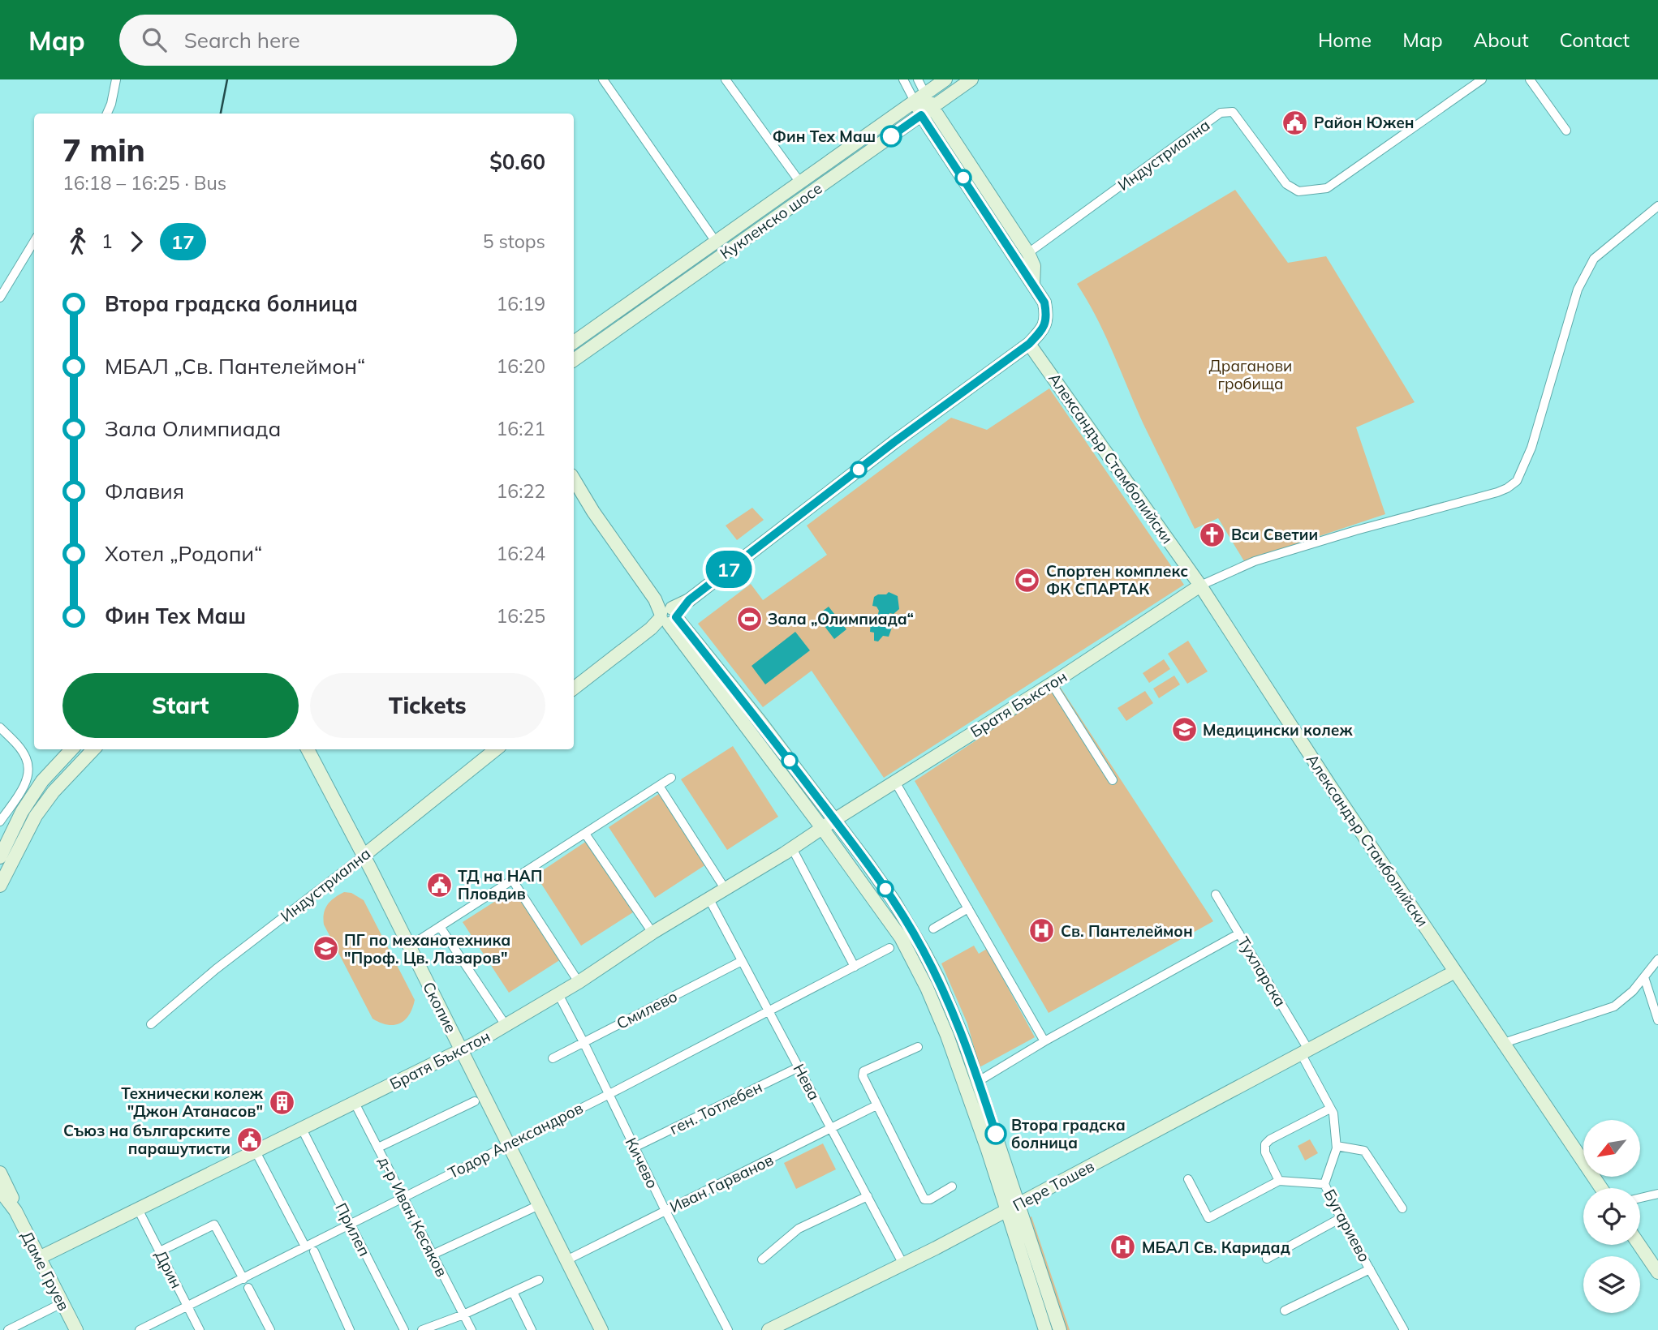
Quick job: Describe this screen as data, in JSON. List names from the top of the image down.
{
  "streets": {
    "street": [
      "Индустриална",
      "Кукленско шосе",
      "Александър Стамболийски",
      "Братя Бъкстон",
      "Тухларска",
      "Скопие",
      "Смилево",
      "Нева",
      "ген. Тотлебен",
      "Тодор Александров",
      "Кичево",
      "Иван Гарванов",
      "Пере Тошев",
      "д-р Иван Кесяков",
      "Бугариево",
      "Прилеп",
      "Дрин",
      "Даме Груев"
    ]
  },
  "crossings": [
    ["Индустриална", "Скопие"],
    ["Александър Стамболийски", "Братя Бъкстон"],
    ["Александър Стамболийски", "Пере Тошев"],
    ["Братя Бъкстон", "Скопие"],
    ["Братя Бъкстон", "Нева"],
    ["Братя Бъкстон", "Кичево"],
    ["Братя Бъкстон", "д-р Иван Кесяков"],
    ["Братя Бъкстон", "Прилеп"],
    ["Братя Бъкстон", "Дрин"],
    ["Братя Бъкстон", "Даме Груев"],
    ["Тухларска", "Пере Тошев"],
    ["Тухларска", "Бугариево"],
    ["Скопие", "Тодор Александров"],
    ["Скопие", "Иван Гарванов"],
    ["Смилево", "Нева"],
    ["Смилево", "Кичево"],
    ["Нева", "ген. Тотлебен"],
    ["Нева", "Тодор Александров"],
    ["Нева", "Иван Гарванов"],
    ["Нева", "Пере Тошев"],
    ["ген. Тотлебен", "Кичево"],
    ["Тодор Александров", "Кичево"],
    ["Тодор Александров", "д-р Иван Кесяков"],
    ["Тодор Александров", "Прилеп"],
    ["Тодор Александров", "Дрин"],
    ["Кичево", "Иван Гарванов"],
    ["Пере Тошев", "Бугариево"]
  ],
  "parks": ["Драганови гробища"],
  "places": {
    "public building": ["Район Южен", "ТД на НАП Пловдив", "Съюз на българските парашутисти"],
    "other": ["Фин Тех Маш", "Втора градска болница"],
    "church": ["Вси Светии"],
    "sports": ["Спортен комплекс ФК СПАРТАК", "Зала „Олимпиада“"],
    "school or university": ["Медицински колеж", "ПГ по механотехника \"Проф. Цв. Лазаров\""],
    "hospital": ["Св. Пантелеймон", "МБАЛ Св. Каридад"],
    "building": ["Технически колеж \"Джон Атанасов\""]
  },
  "lines": ["bus line 17"],
  "north": "bottom left",
  "page": {
    "header": "Map",
    "search": "Search here",
    "nav": [
      "Home",
      "Map",
      "About",
      "Contact"
    ],
    "on_map": "17",
    "heading": ["7 min", "16:18 – 16:25 · Bus", "$0.60"],
    "legs": ["1", "17", "5 stops"],
    "list": [
      {
        "name": "Втора градска болница",
        "value": "16:19"
      },
      {
        "name": "МБАЛ „Св. Пантелеймон“",
        "value": "16:20"
      },
      {
        "name": "Зала Олимпиада",
        "value": "16:21"
      },
      {
        "name": "Флавия",
        "value": "16:22"
      },
      {
        "name": "Хотел „Родопи“",
        "value": "16:24"
      },
      {
        "name": "Фин Тех Маш",
        "value": "16:25"
      }
    ],
    "buttons": ["Start", "Tickets"]
  }
}
